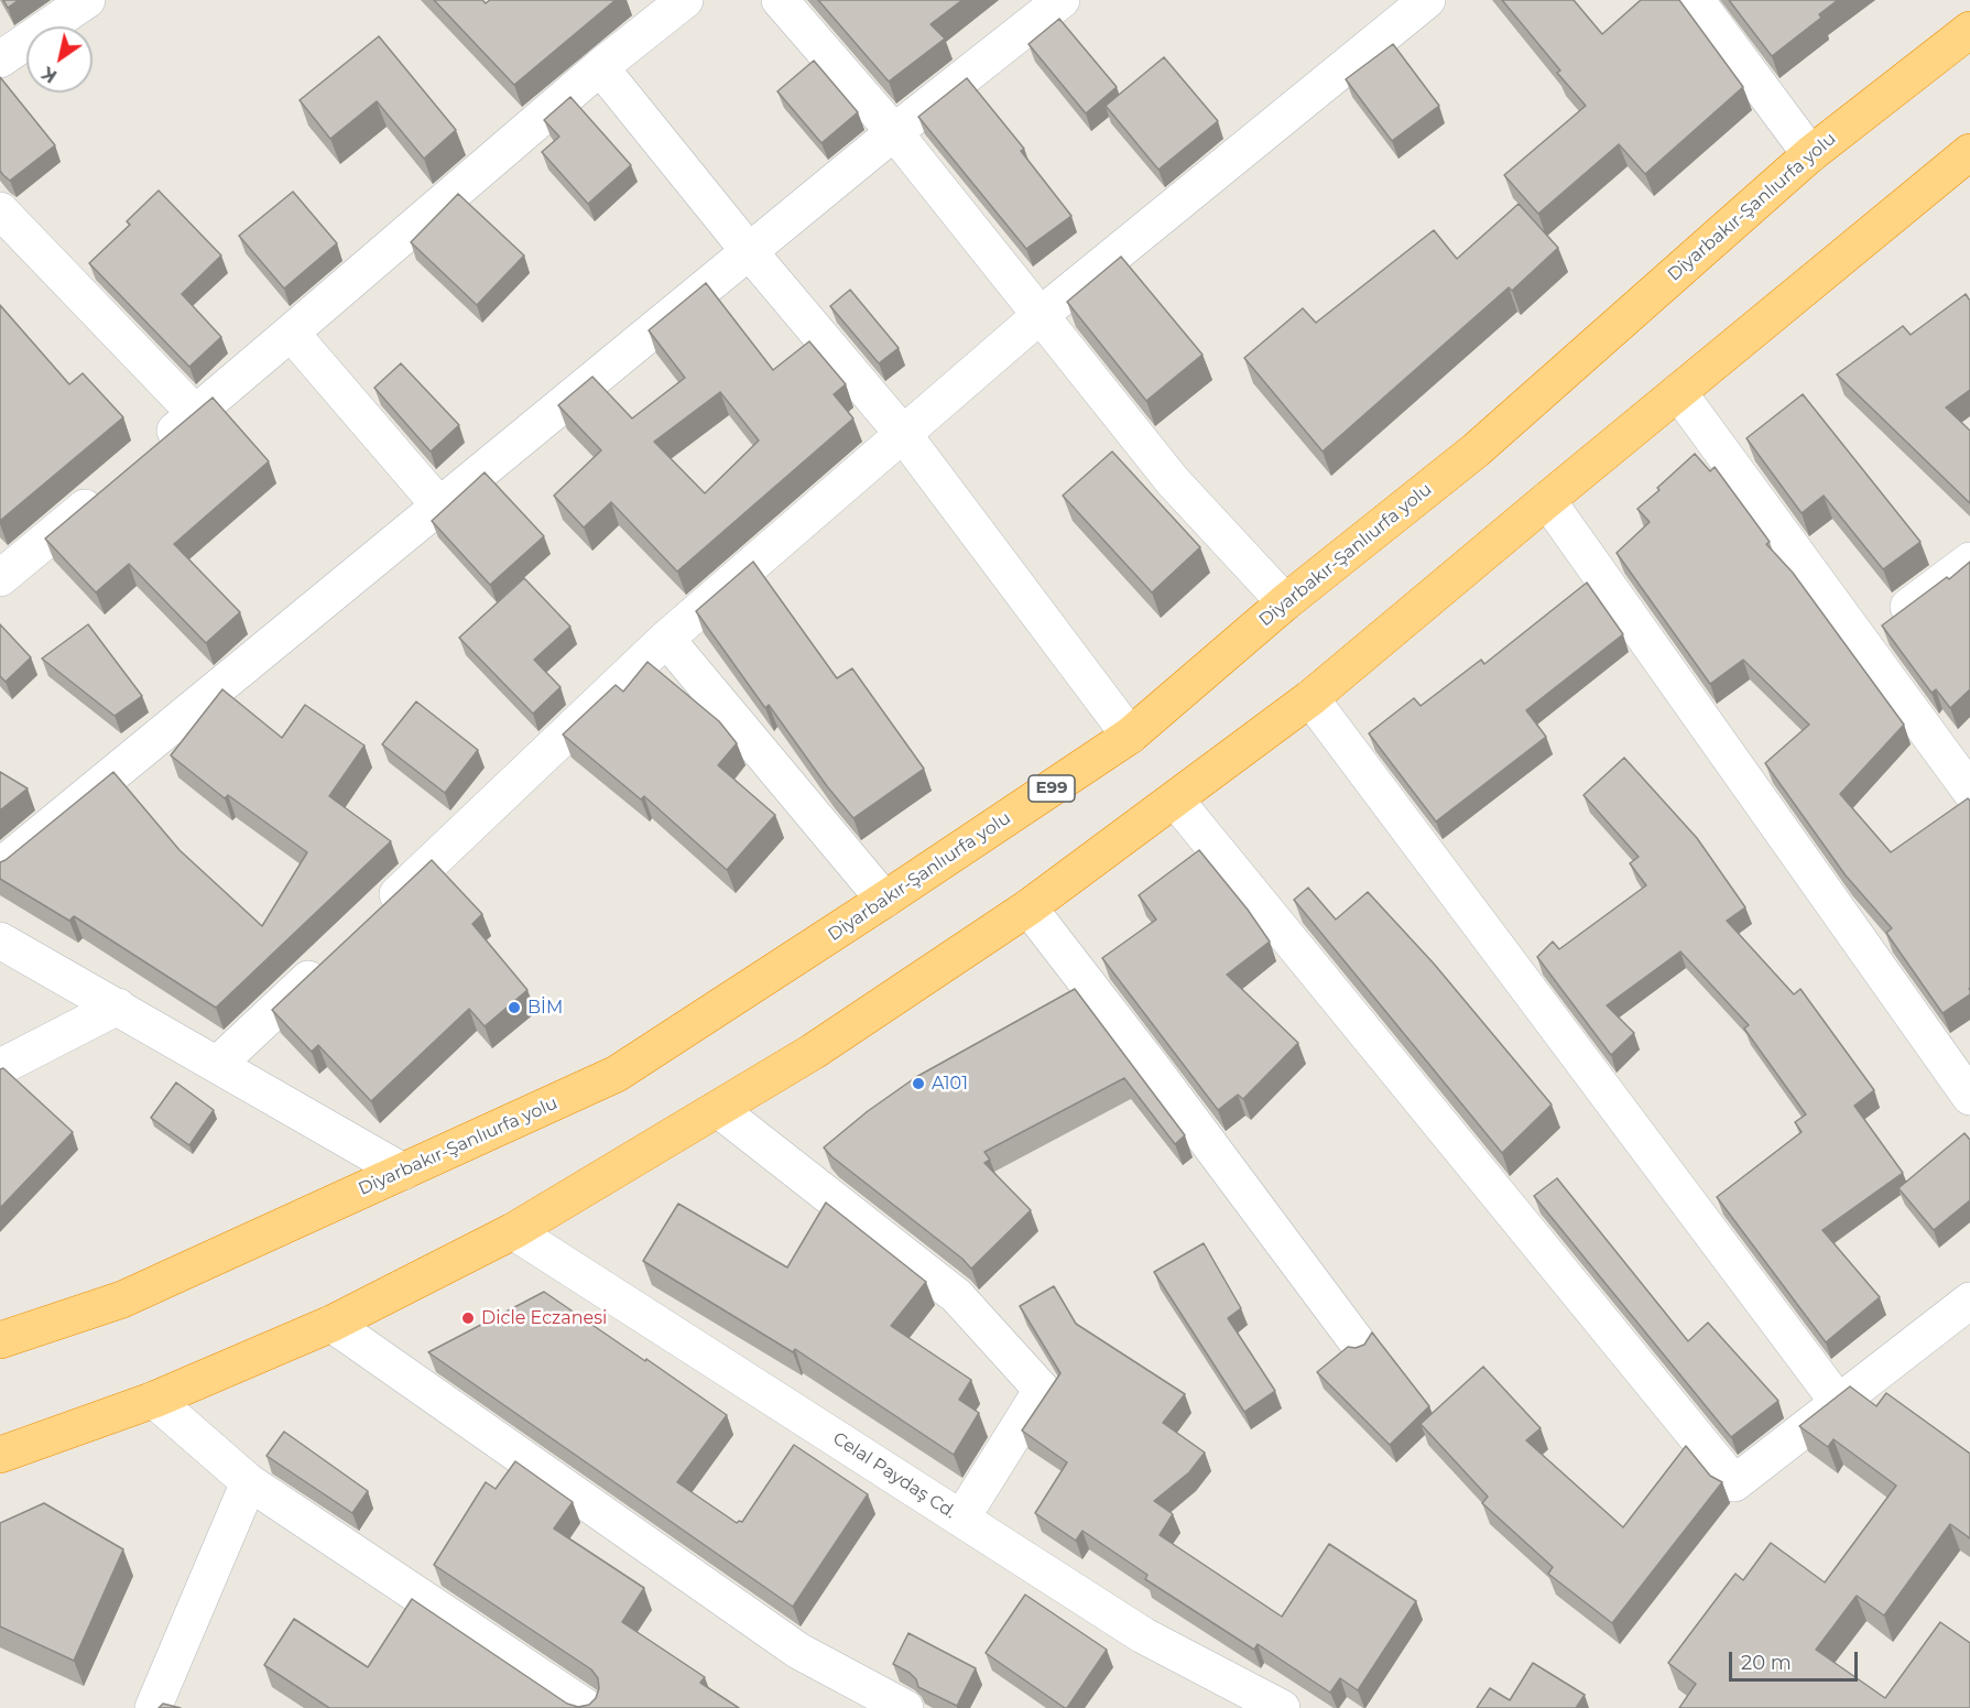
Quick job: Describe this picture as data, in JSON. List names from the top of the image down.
{
  "streets": {
    "highway": ["Diyarbakır-Şanlıurfa yolu", "E99"],
    "street": ["Celal Paydaş Cd."]
  },
  "places": ["BİM", "A101", "Dicle Eczanesi"],
  "scale_bar": "20 m",
  "north": "bottom left"
}
